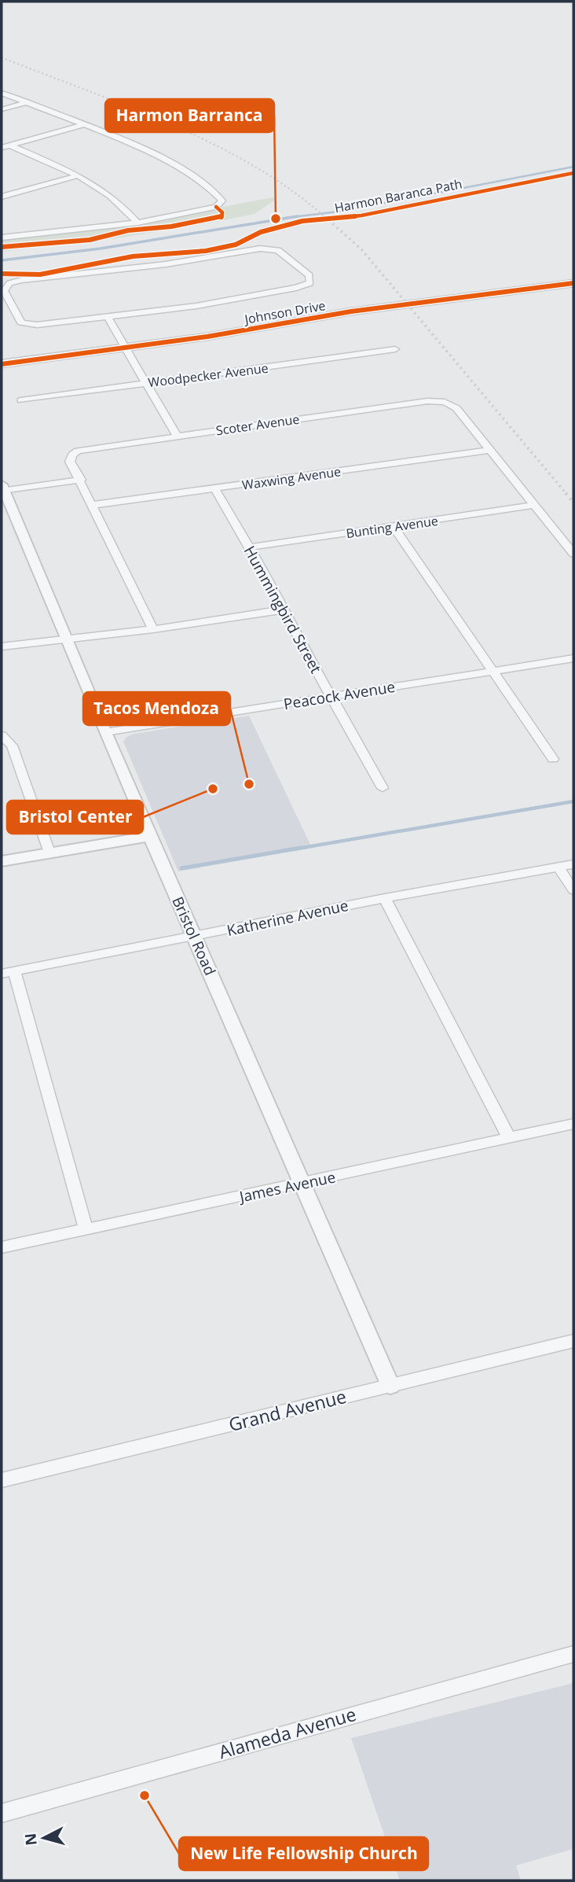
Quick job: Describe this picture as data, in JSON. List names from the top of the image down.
{
  "streets": {
    "main road": ["Johnson Drive"],
    "street": [
      "Woodpecker Avenue",
      "Scoter Avenue",
      "Waxwing Avenue",
      "Bunting Avenue",
      "Hummingbird Street",
      "Peacock Avenue",
      "Katherine Avenue",
      "Bristol Road",
      "James Avenue",
      "Grand Avenue",
      "Alameda Avenue"
    ],
    "cycle path": ["Harmon Baranca Path"]
  },
  "crossings": [
    ["Scoter Avenue", "Waxwing Avenue"],
    ["Waxwing Avenue", "Hummingbird Street"],
    ["Bunting Avenue", "Hummingbird Street"],
    ["Hummingbird Street", "Peacock Avenue"],
    ["Peacock Avenue", "Bristol Road"],
    ["Katherine Avenue", "Bristol Road"],
    ["Bristol Road", "James Avenue"],
    ["Bristol Road", "Grand Avenue"]
  ],
  "places": [
    "Harmon Barranca",
    "Tacos Mendoza",
    "Bristol Center",
    "New Life Fellowship Church"
  ],
  "north": "left"
}
